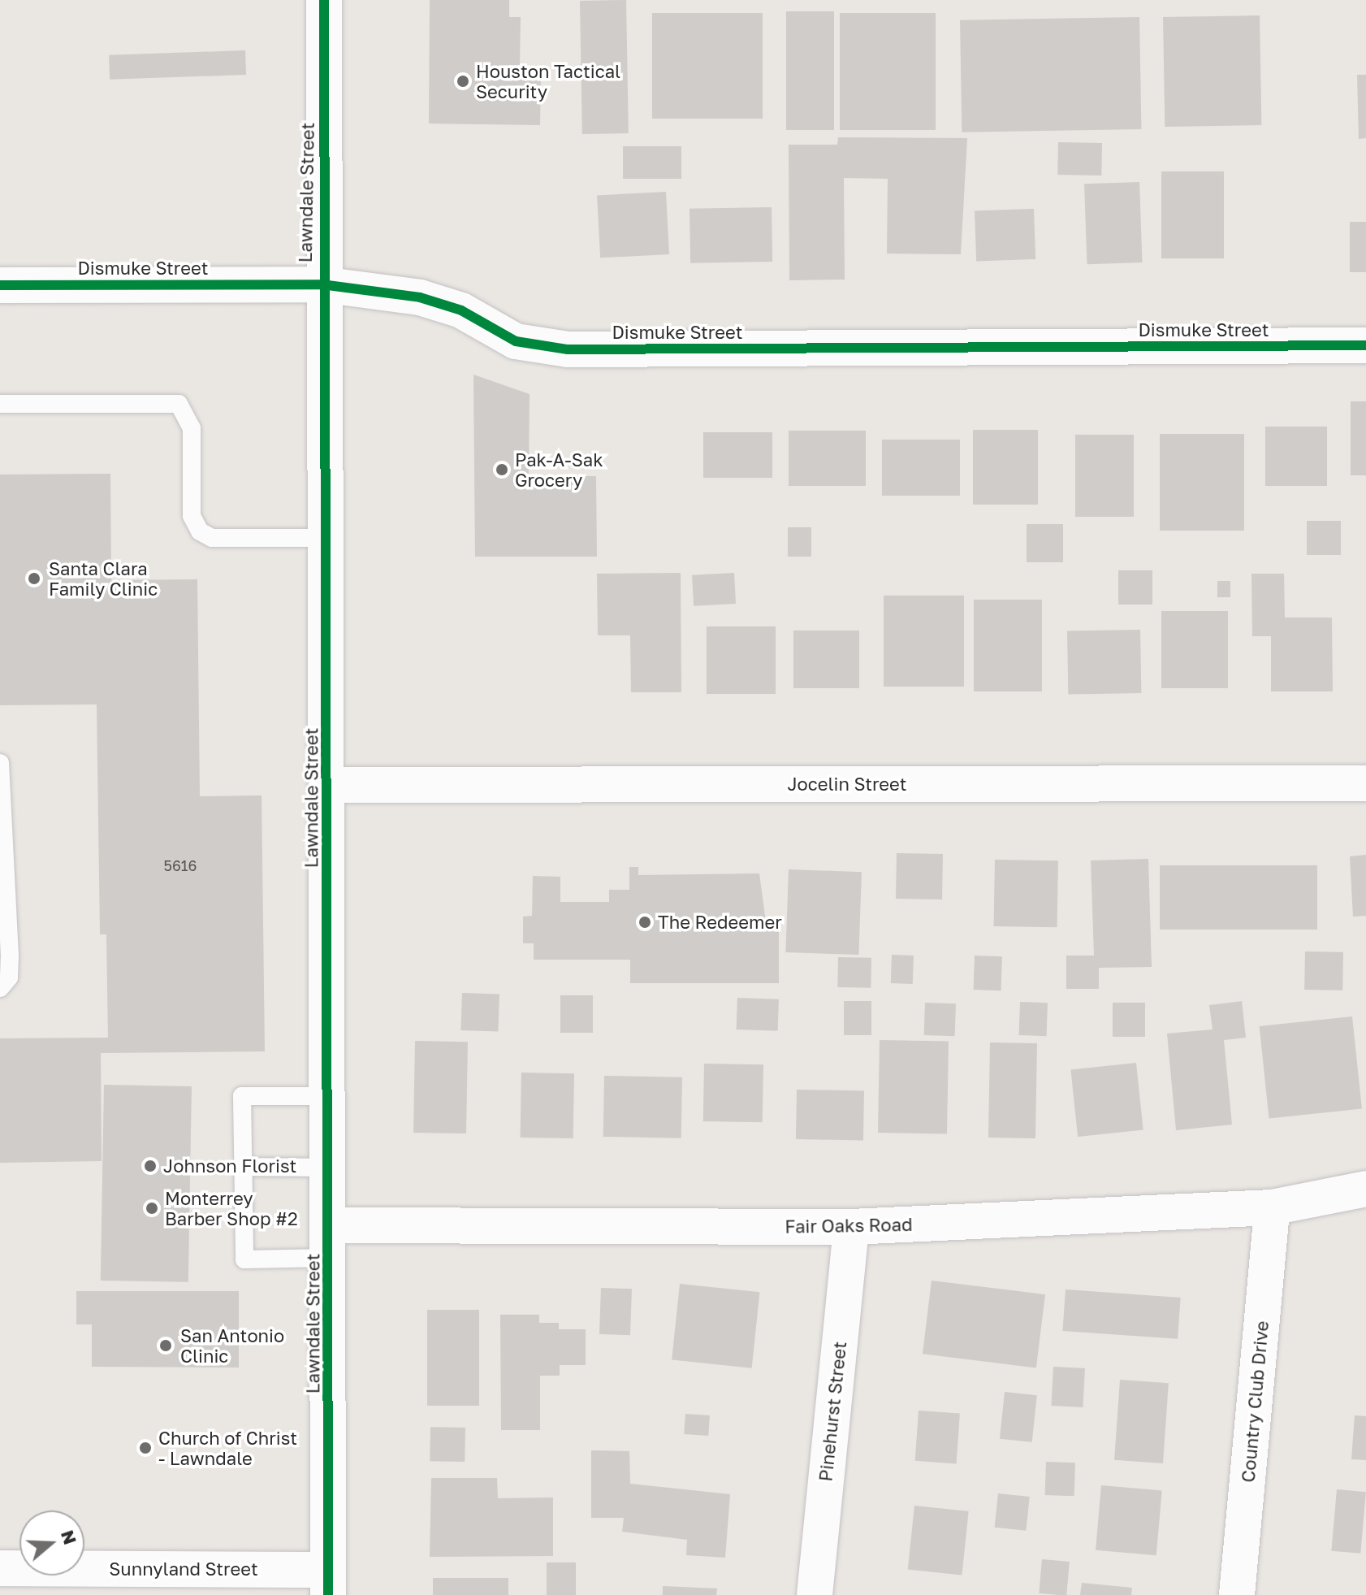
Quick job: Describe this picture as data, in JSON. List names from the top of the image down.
{
  "streets": {
    "street": [
      "Lawndale Street",
      "Dismuke Street",
      "Jocelin Street",
      "Fair Oaks Road",
      "Country Club Drive",
      "Pinehurst Street",
      "Sunnyland Street"
    ]
  },
  "crossings": [
    ["Lawndale Street", "Dismuke Street"],
    ["Lawndale Street", "Jocelin Street"],
    ["Lawndale Street", "Fair Oaks Road"],
    ["Lawndale Street", "Sunnyland Street"],
    ["Fair Oaks Road", "Country Club Drive"],
    ["Fair Oaks Road", "Pinehurst Street"]
  ],
  "places": [
    "Houston Tactical Security",
    "Pak-A-Sak Grocery",
    "Santa Clara Family Clinic",
    "The Redeemer",
    "Johnson Florist",
    "Monterrey Barber Shop #2",
    "San Antonio Clinic",
    "Church of Christ - Lawndale"
  ],
  "house_numbers": ["5616"],
  "north": "right"
}
